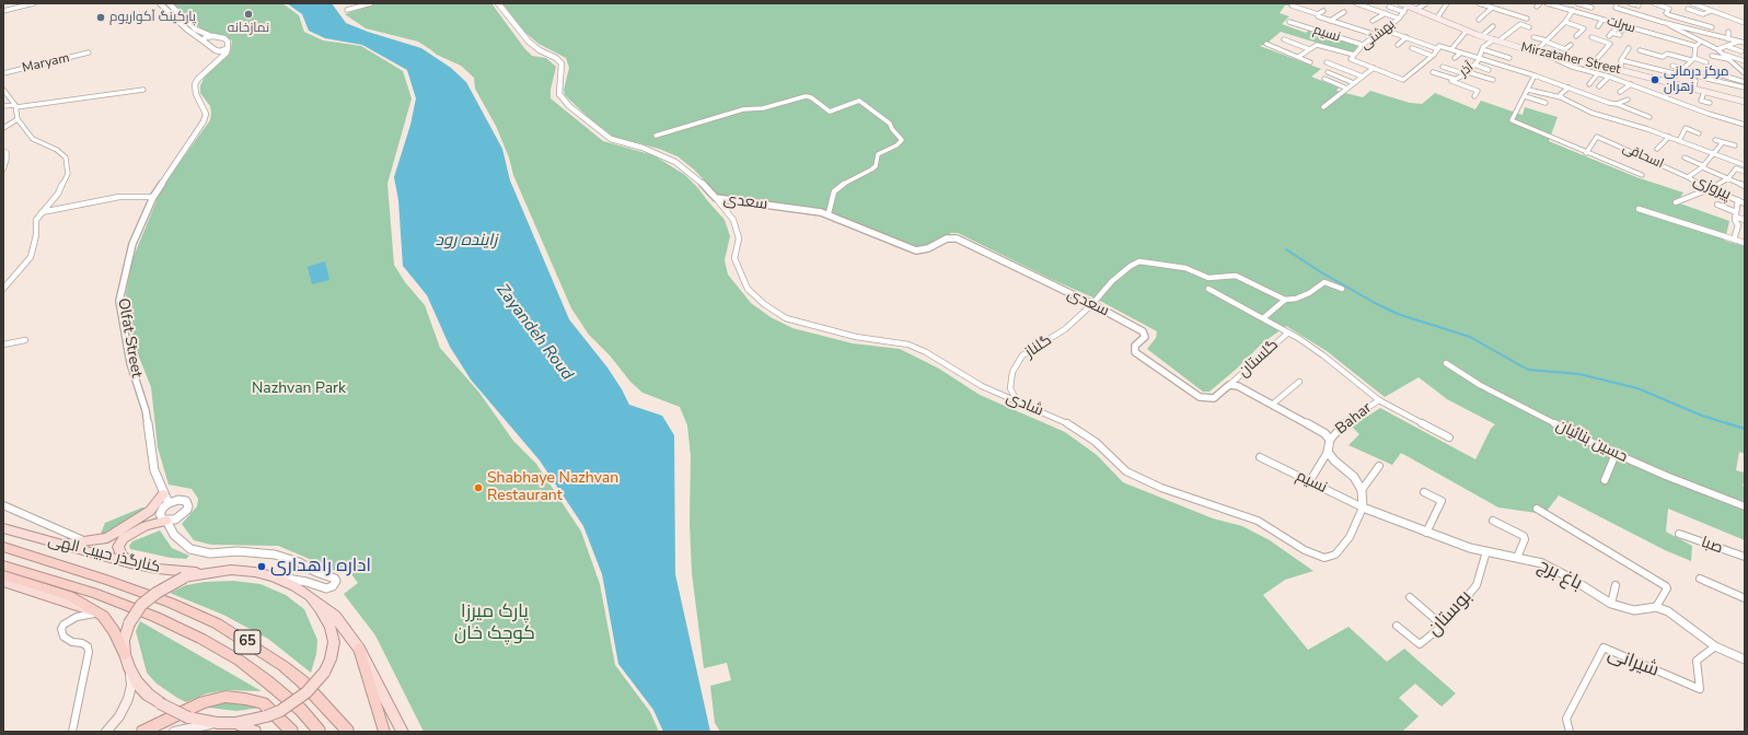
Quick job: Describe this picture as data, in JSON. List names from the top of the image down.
{
  "streets": {
    "highway": ["65"],
    "main road": ["Mirzataher Street", "کنارگذر حبیب الهی"],
    "street": [
      "سرلت",
      "نسیم",
      "بهشتی",
      "Maryam",
      "آذر",
      "اسحاقی",
      "پیروزی",
      "سعدی",
      "Olfat Street",
      "گلناز",
      "گلستان",
      "شادی",
      "Bahar",
      "حسین بنائیان",
      "صبا",
      "باغ برج",
      "بوستان",
      "شیرانی"
    ]
  },
  "crossings": [
    ["نسیم", "بهشتی"],
    ["نسیم", "شادی"],
    ["نسیم", "باغ برج"],
    ["بهشتی", "Mirzataher Street"],
    ["اسحاقی", "پیروزی"],
    ["سعدی", "گلناز"],
    ["سعدی", "گلستان"],
    ["سعدی", "شادی"],
    ["گلناز", "شادی"],
    ["شادی", "باغ برج"],
    ["باغ برج", "بوستان"]
  ],
  "water": ["زاینده رود", "Zayandeh Roud"],
  "parks": ["Nazhvan Park", "پارک میرزا کوچک خان"],
  "places": [
    "نمازخانه",
    "پارکینگ آکواریوم",
    "مرکز درمانی زهران",
    "Shabhaye Nazhvan Restaurant",
    "اداره راهداری"
  ]
}
